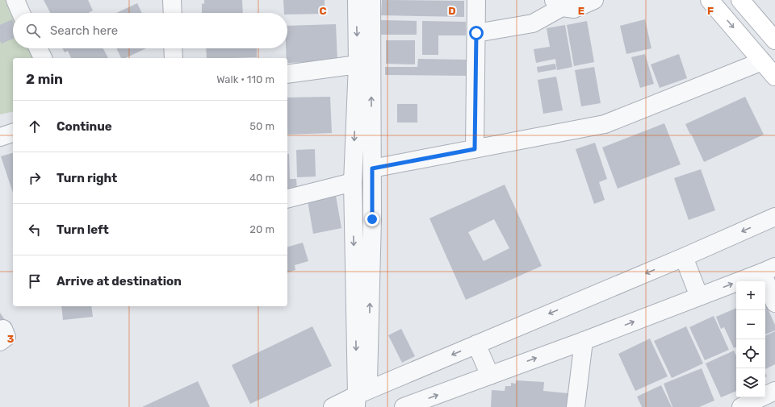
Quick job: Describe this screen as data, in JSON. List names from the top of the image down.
{
  "page": {
    "search": "Search here",
    "heading": ["2 min", "Walk · 110 m"],
    "list": [
      ["Continue", "50 m"],
      ["Turn right", "40 m"],
      ["Turn left", "20 m"],
      "Arrive at destination"
    ],
    "map_buttons": ["+", "−"]
  },
  "grid": {
    "columns": [
      "C",
      "D",
      "E",
      "F"
    ],
    "rows": ["3"]
  }
}
